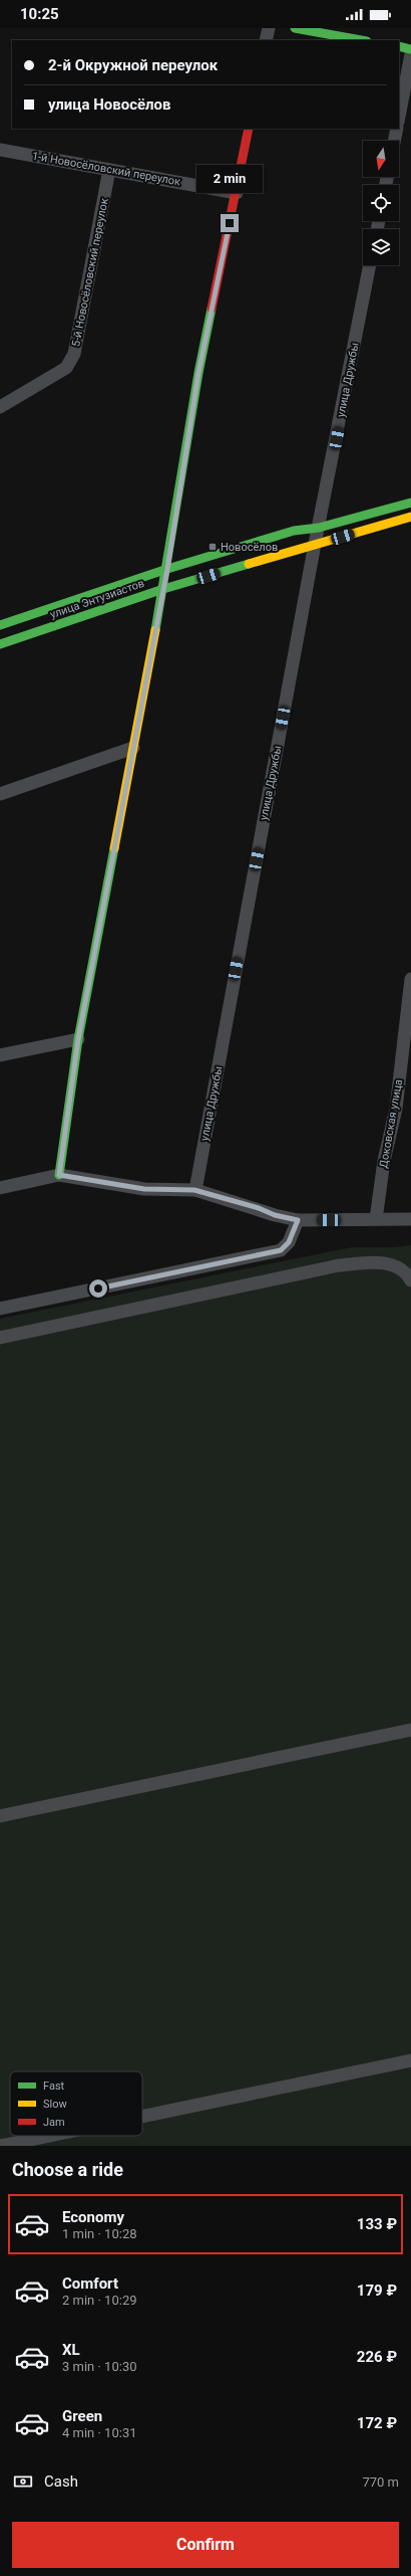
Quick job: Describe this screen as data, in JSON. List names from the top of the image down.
{
  "streets": {
    "street": [
      "1-й Новосёловский переулок",
      "5-й Новосёловский переулок",
      "улица Дружбы",
      "улица Энтузиастов",
      "Доковская улица"
    ]
  },
  "crossings": [
    ["1-й Новосёловский переулок", "5-й Новосёловский переулок"],
    ["улица Дружбы", "улица Энтузиастов"]
  ],
  "places": {
    "transit": ["Новосёлов"]
  },
  "legend": ["Fast", "Slow", "Jam"],
  "north": "bottom",
  "page": {
    "status": "10:25",
    "banner": ["2-й Окружной переулок", "улица Новосёлов"],
    "bubble": "2 min",
    "heading": "Choose a ride",
    "list": [
      {
        "name": "Economy",
        "note": "1 min · 10:28",
        "value": "133 ₽"
      },
      {
        "name": "Comfort",
        "note": "2 min · 10:29",
        "value": "179 ₽"
      },
      {
        "name": "XL",
        "note": "3 min · 10:30",
        "value": "226 ₽"
      },
      {
        "name": "Green",
        "note": "4 min · 10:31",
        "value": "172 ₽"
      }
    ],
    "pay": ["Cash", "770 m"],
    "buttons": "Confirm"
  }
}
